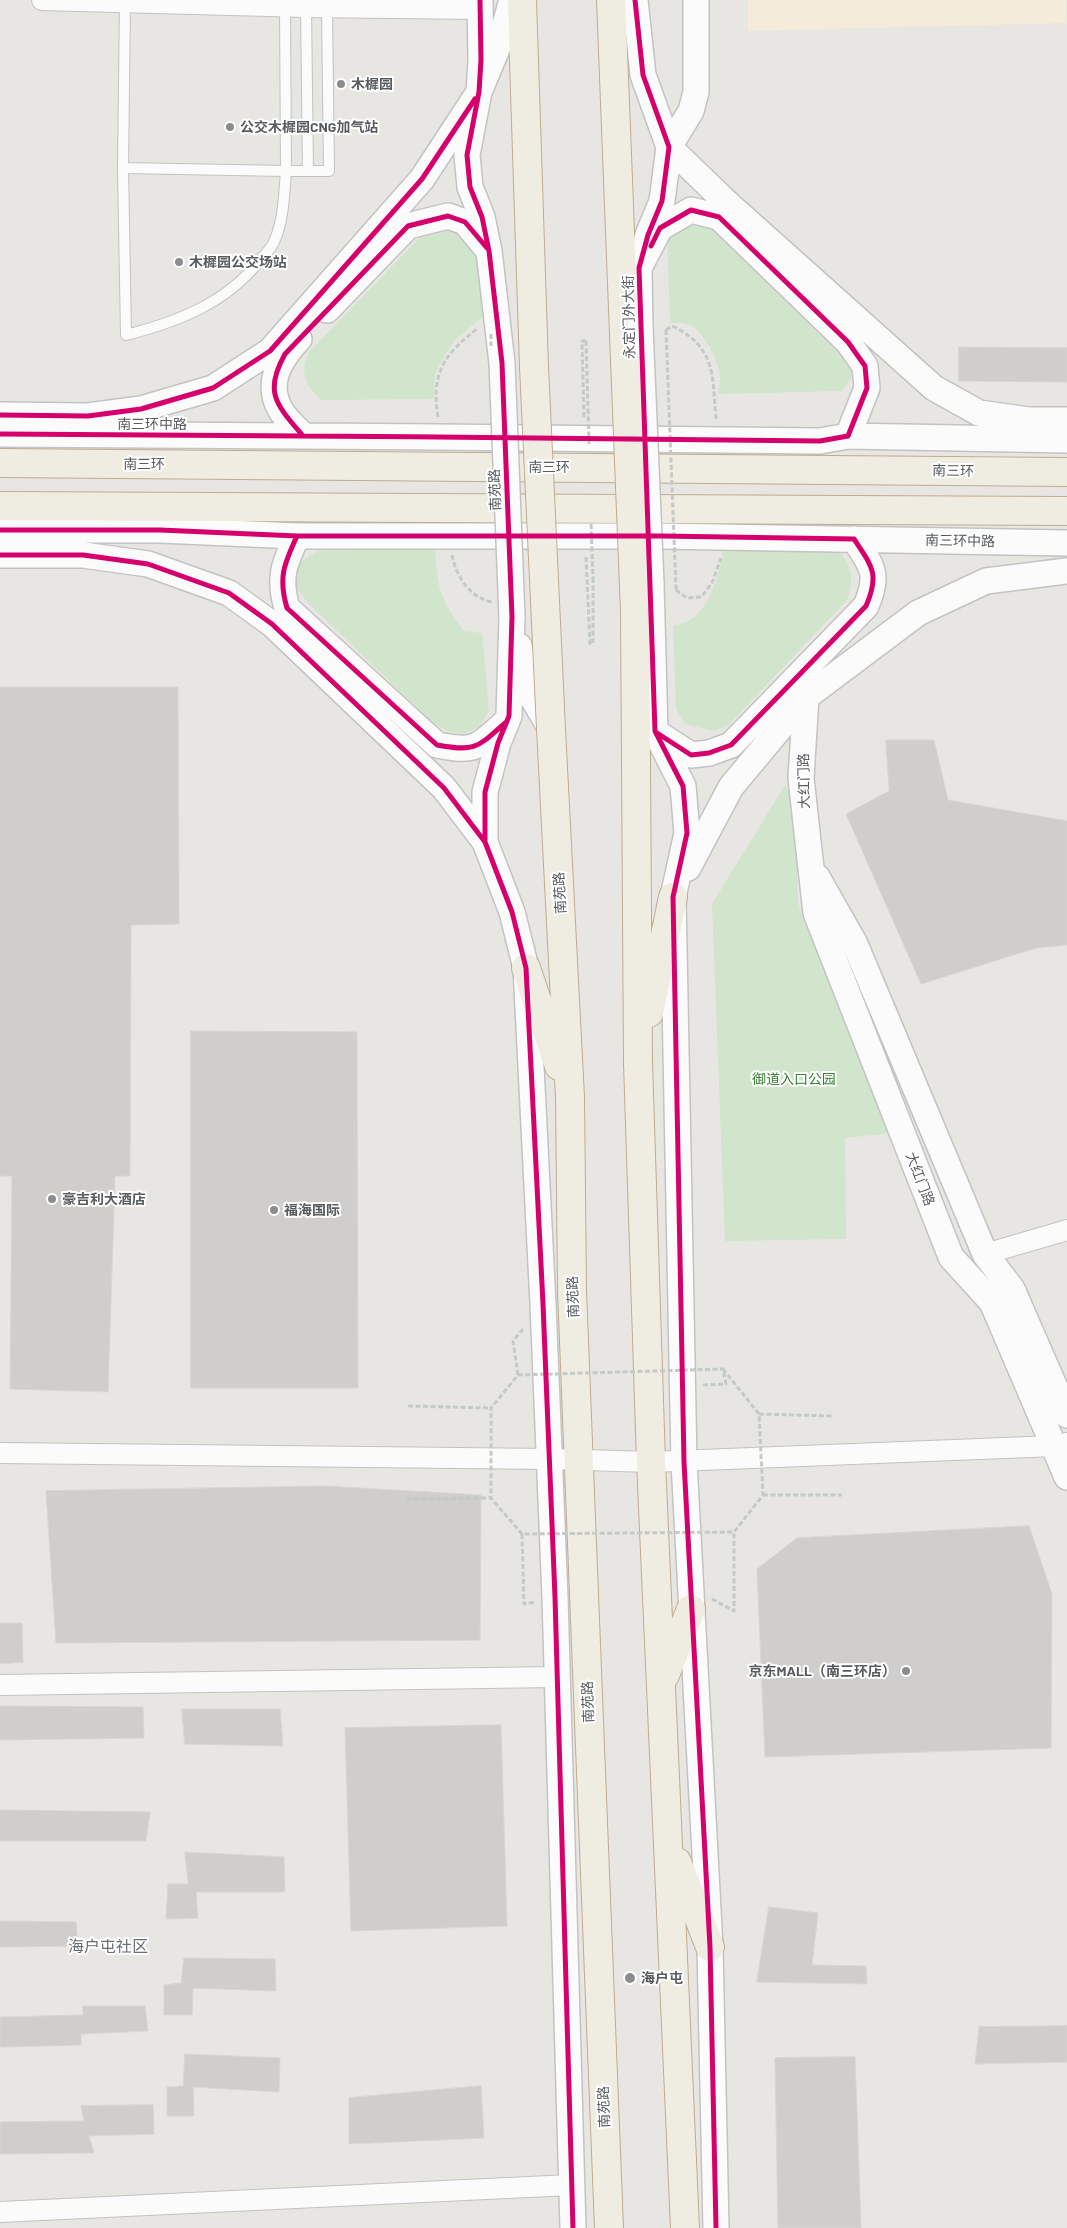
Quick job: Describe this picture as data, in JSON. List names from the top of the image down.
{
  "streets": {
    "highway": ["永定门外大街", "南三环", "南苑路"],
    "street": ["南三环中路", "大红门路"]
  },
  "districts": ["海户屯社区"],
  "parks": ["御道入口公园"],
  "places": [
    "木樨园",
    "公交木樨园CNG加气站",
    "木樨园公交场站",
    "豪吉利大酒店",
    "福海国际",
    "京东MALL（南三环店）",
    "海户屯"
  ]
}
